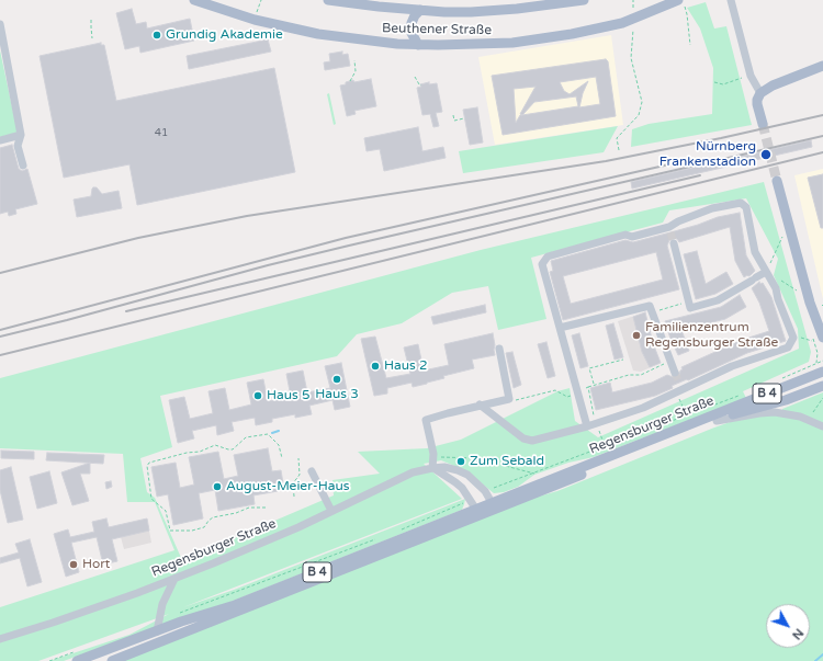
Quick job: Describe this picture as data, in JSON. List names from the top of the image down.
{
  "streets": {
    "main road": ["Beuthener Straße", "B 4", "Regensburger Straße"]
  },
  "crossings": [
    ["B 4", "Regensburger Straße"]
  ],
  "places": [
    "Grundig Akademie",
    "Nürnberg Frankenstadion",
    "Familienzentrum Regensburger Straße",
    "Haus 2",
    "Haus 3",
    "Haus 5",
    "Zum Sebald",
    "August-Meier-Haus",
    "Hort"
  ],
  "house_numbers": ["41"],
  "north": "bottom right"
}
